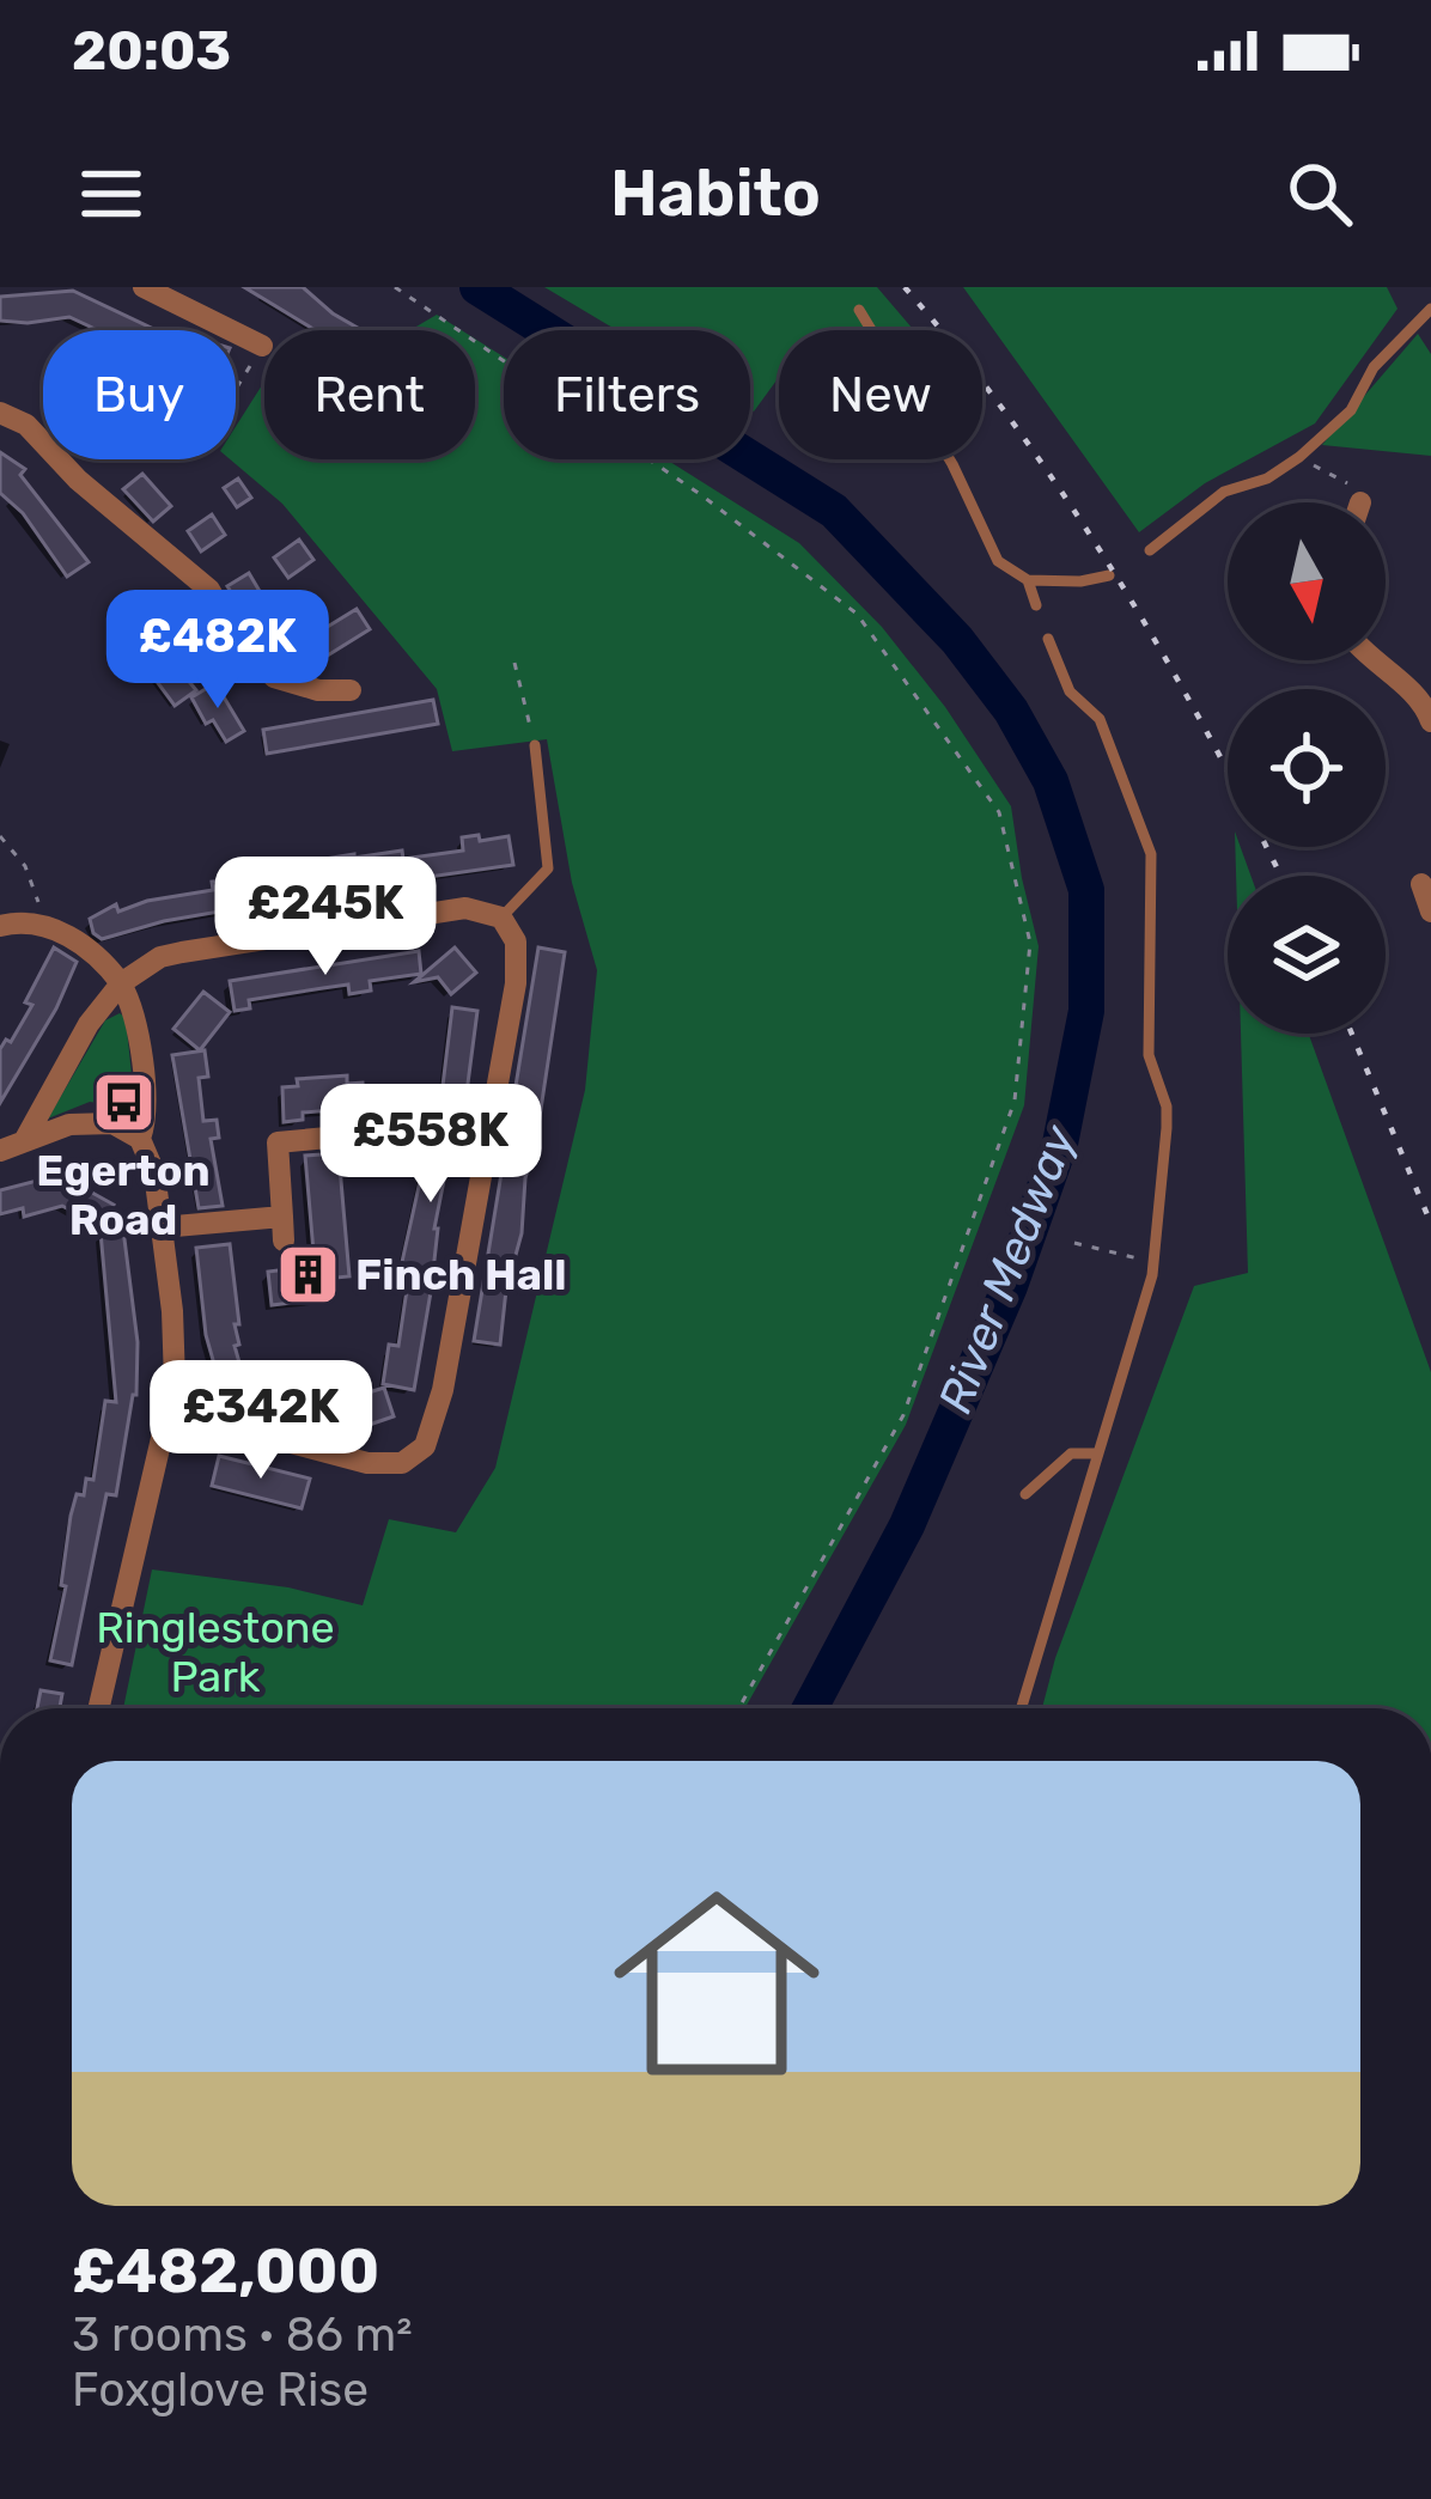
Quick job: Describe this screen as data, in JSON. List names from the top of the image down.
{
  "water": ["River Medway"],
  "parks": ["Ringlestone Park"],
  "places": {
    "bus stop": ["Egerton Road"],
    "building": ["Finch Hall"]
  },
  "north": "bottom",
  "page": {
    "status": "20:03",
    "header": "Habito",
    "chip": [
      "Buy",
      "Rent",
      "Filters",
      "New"
    ],
    "price": [
      "£482K",
      "£245K",
      "£558K",
      "£342K"
    ],
    "list": [
      {
        "name": "£482,000",
        "note": "3 rooms · 86 m² · Foxglove Rise"
      }
    ]
  }
}
